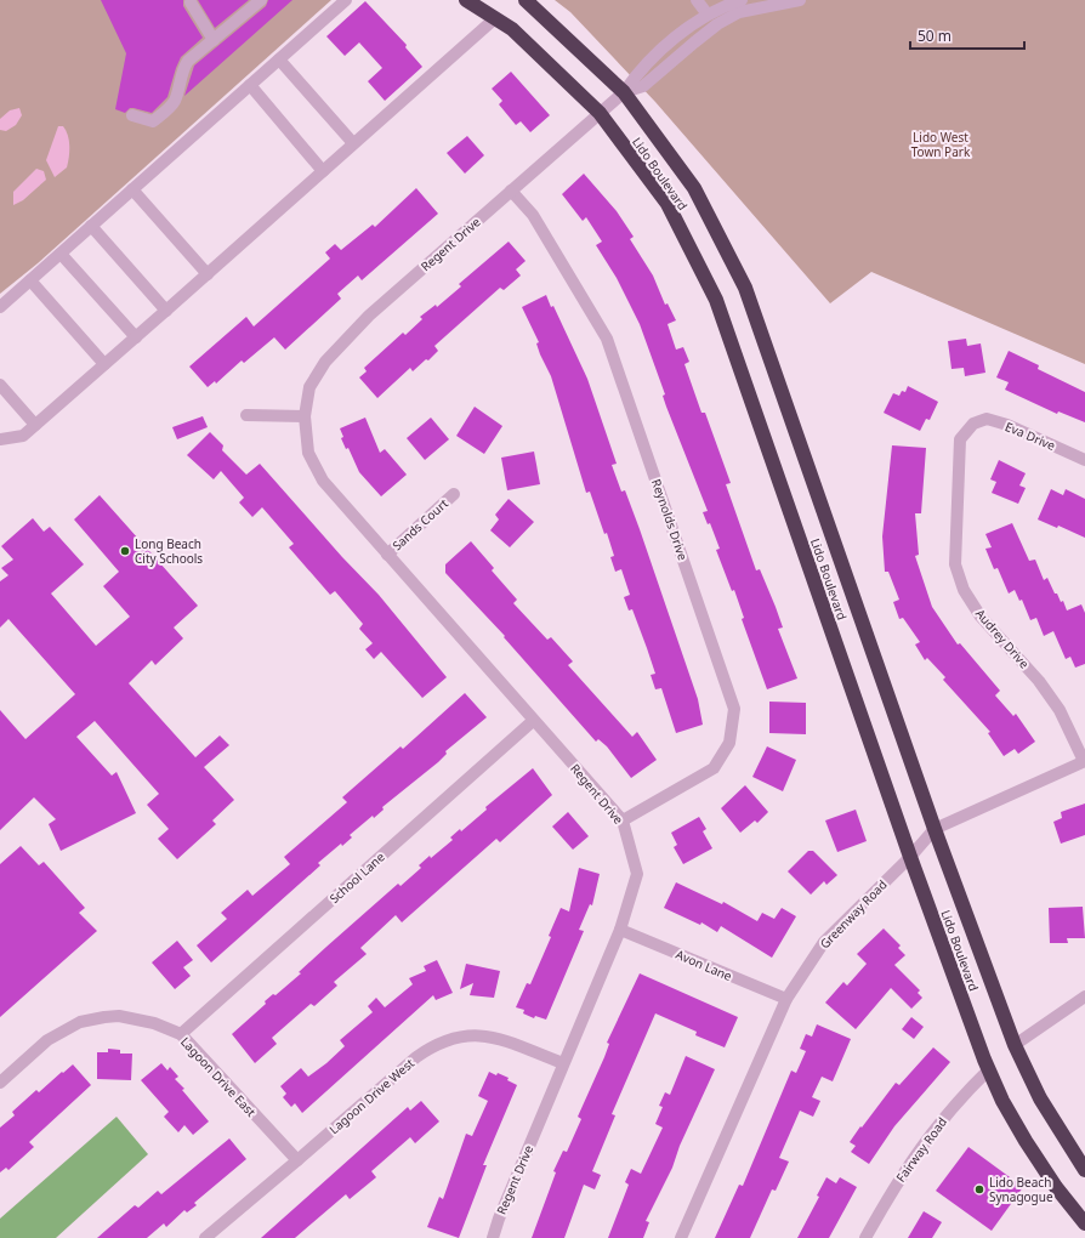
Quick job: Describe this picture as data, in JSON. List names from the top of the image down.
{
  "streets": {
    "highway": ["Lido Boulevard"],
    "street": [
      "Regent Drive",
      "Eva Drive",
      "Reynolds Drive",
      "Sands Court",
      "Audrey Drive",
      "School Lane",
      "Greenway Road",
      "Avon Lane",
      "Lagoon Drive East",
      "Lagoon Drive West",
      "Fairway Road"
    ]
  },
  "crossings": [
    ["Lido Boulevard", "Regent Drive"],
    ["Lido Boulevard", "Greenway Road"],
    ["Lido Boulevard", "Fairway Road"],
    ["Regent Drive", "Reynolds Drive"],
    ["Regent Drive", "Sands Court"],
    ["Regent Drive", "School Lane"],
    ["Regent Drive", "Avon Lane"],
    ["Regent Drive", "Lagoon Drive West"],
    ["Eva Drive", "Audrey Drive"],
    ["Audrey Drive", "Greenway Road"],
    ["School Lane", "Lagoon Drive East"],
    ["Greenway Road", "Avon Lane"],
    ["Lagoon Drive East", "Lagoon Drive West"]
  ],
  "parks": ["Lido West Town Park"],
  "places": ["Long Beach City Schools", "Lido Beach Synagogue"],
  "scale_bar": "50 m"
}
